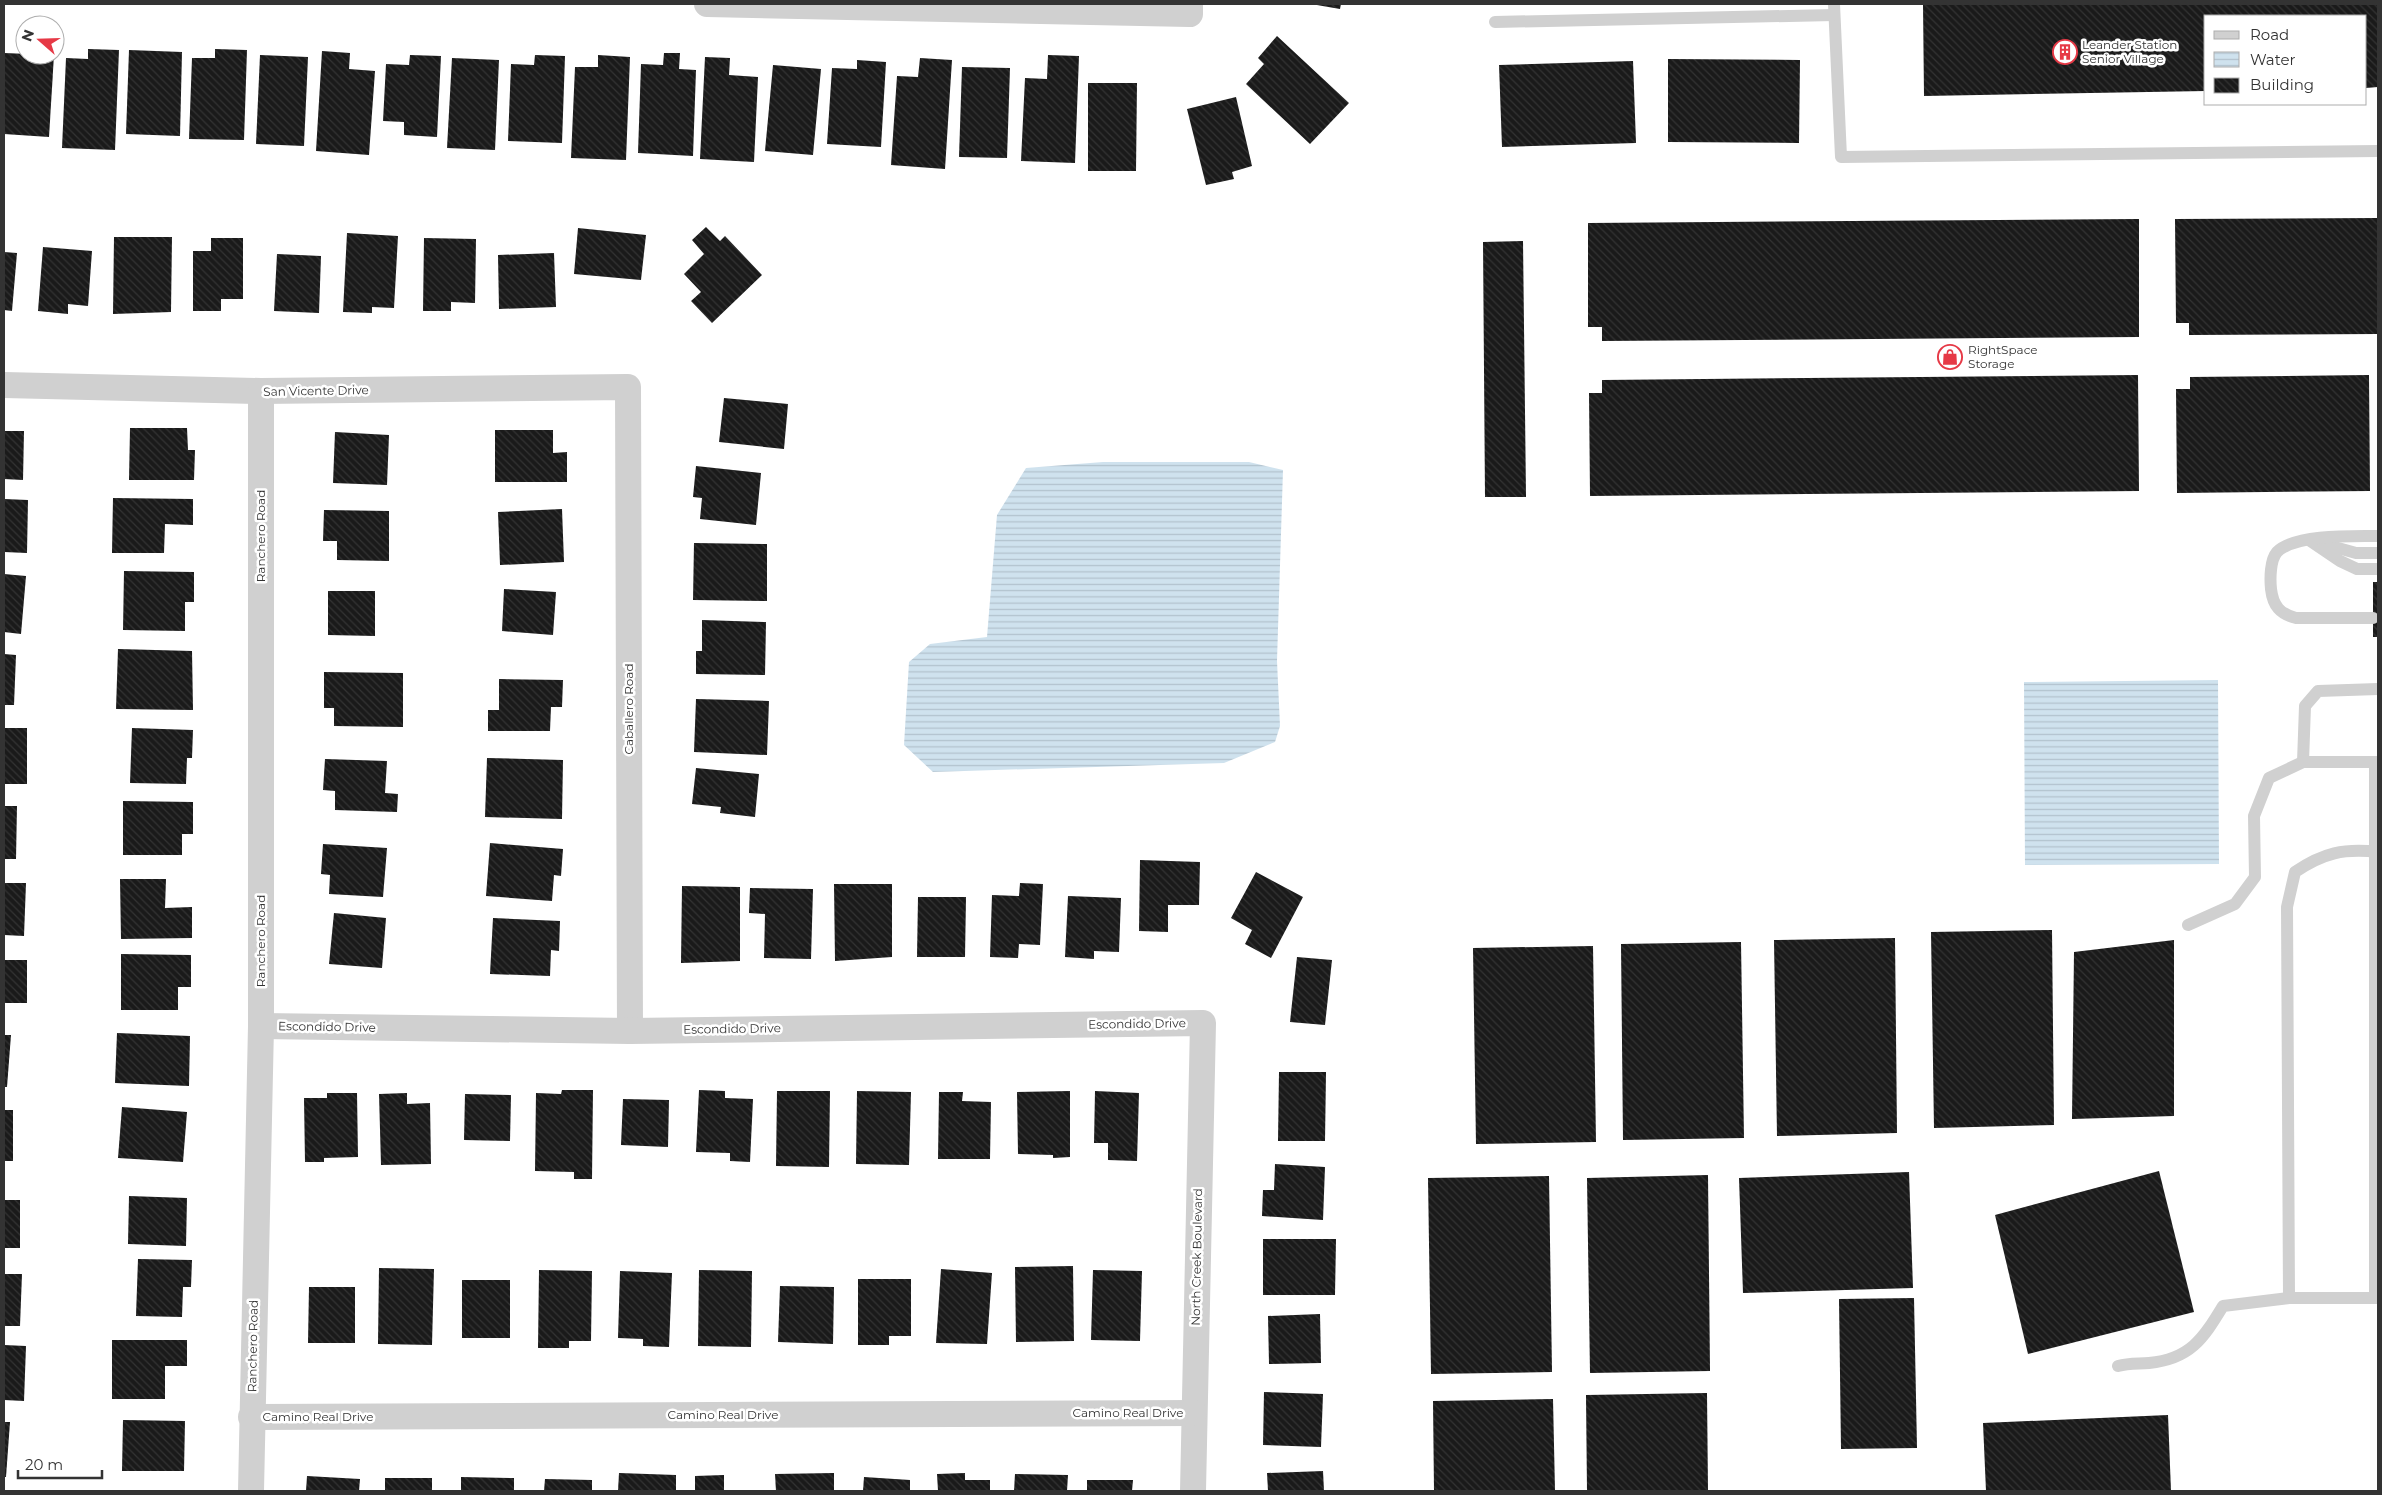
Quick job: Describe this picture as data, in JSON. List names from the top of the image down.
{
  "streets": {
    "street": [
      "San Vicente Drive",
      "Ranchero Road",
      "Caballero Road",
      "Escondido Drive",
      "North Creek Boulevard",
      "Camino Real Drive"
    ]
  },
  "crossings": [
    ["San Vicente Drive", "Ranchero Road"],
    ["San Vicente Drive", "Caballero Road"],
    ["Ranchero Road", "Escondido Drive"],
    ["Ranchero Road", "Camino Real Drive"],
    ["Caballero Road", "Escondido Drive"],
    ["Escondido Drive", "North Creek Boulevard"],
    ["North Creek Boulevard", "Camino Real Drive"]
  ],
  "places": {
    "building": ["Leander Station Senior Village"],
    "shop": ["RightSpace Storage"]
  },
  "legend": ["Road", "Water", "Building"],
  "scale_bar": "20 m",
  "north": "left"
}
